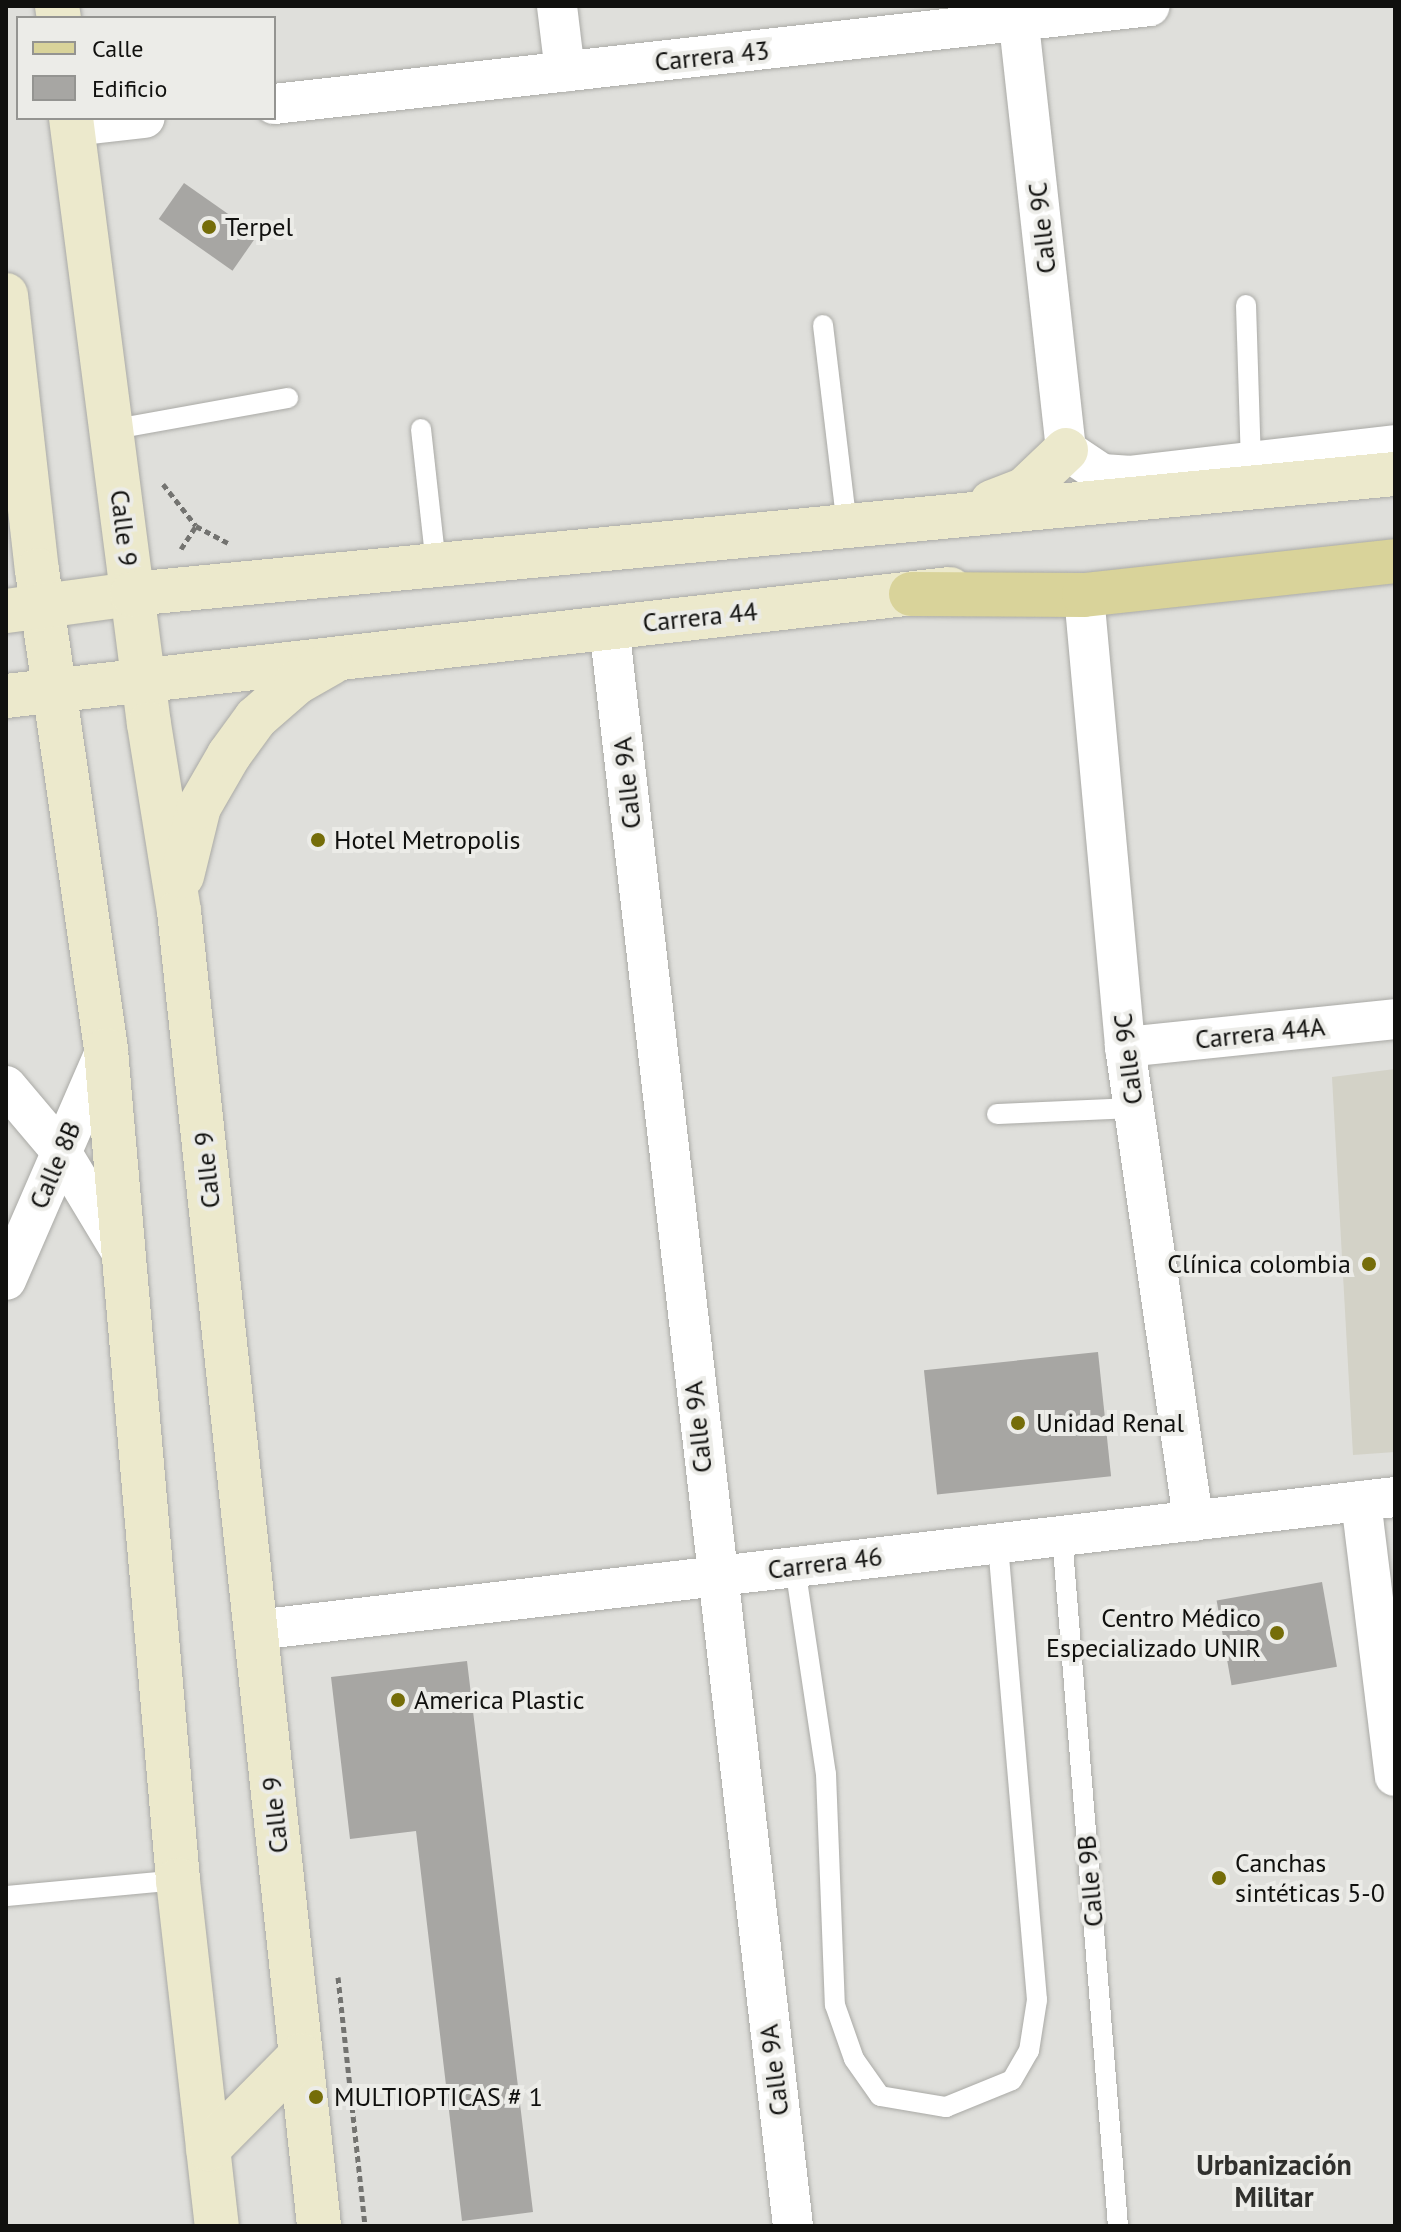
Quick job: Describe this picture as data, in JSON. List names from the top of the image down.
{
  "streets": {
    "main road": ["Calle 9", "Carrera 44"],
    "street": [
      "Carrera 43",
      "Calle 9C",
      "Calle 9A",
      "Carrera 44A",
      "Calle 8B",
      "Carrera 46"
    ],
    "lane": ["Calle 9B"]
  },
  "crossings": [
    ["Carrera 43", "Calle 9C"],
    ["Calle 9C", "Carrera 44"],
    ["Calle 9C", "Carrera 44A"],
    ["Calle 9C", "Carrera 46"],
    ["Calle 9", "Carrera 44"],
    ["Calle 9", "Carrera 46"],
    ["Carrera 44", "Calle 9A"],
    ["Calle 9A", "Carrera 46"],
    ["Carrera 46", "Calle 9B"]
  ],
  "districts": ["Urbanización Militar"],
  "places": [
    "Terpel",
    "Hotel Metropolis",
    "Clínica colombia",
    "Unidad Renal",
    "Centro Médico Especializado UNIR",
    "America Plastic",
    "Canchas sintéticas 5-0",
    "MULTIOPTICAS # 1"
  ],
  "legend": ["Calle", "Edificio"]
}
